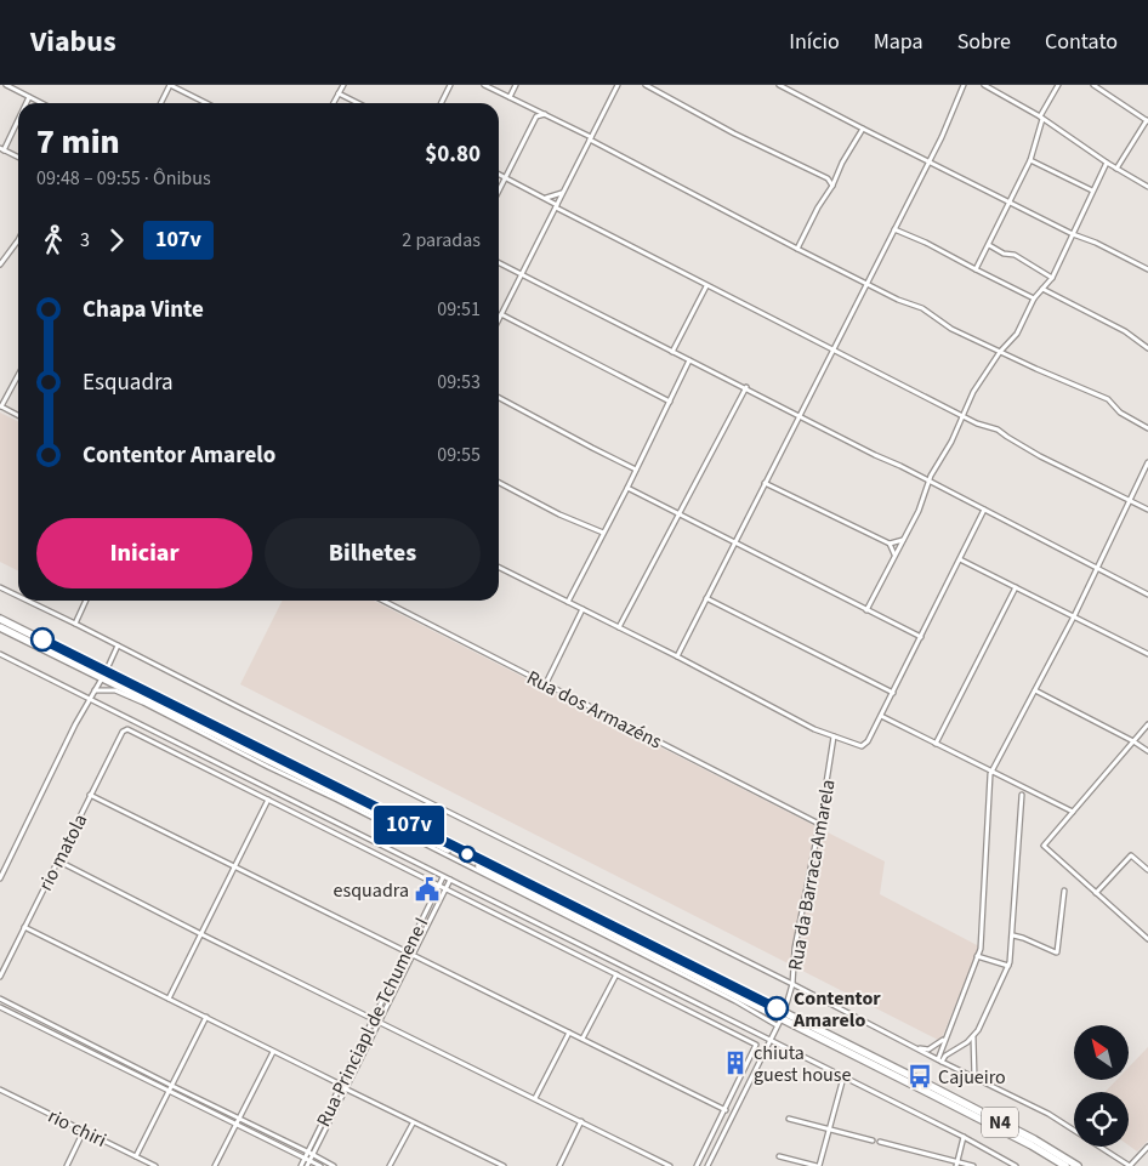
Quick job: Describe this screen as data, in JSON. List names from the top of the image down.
{
  "streets": {
    "highway": ["N4"],
    "street": [
      "Rua dos Armazéns",
      "rio matola",
      "Rua da Barraca Amarela",
      "Rua Princiapl de Tchumene I",
      "rio chiri"
    ]
  },
  "crossings": [
    ["Rua dos Armazéns", "Rua da Barraca Amarela"],
    ["Rua da Barraca Amarela", "N4"]
  ],
  "places": {
    "public building": ["esquadra"],
    "other": ["Contentor Amarelo"],
    "building": ["chiuta guest house"],
    "bus stop": ["Cajueiro"]
  },
  "lines": ["bus line 107v"],
  "north": "top left",
  "page": {
    "header": "Viabus",
    "nav": [
      "Início",
      "Mapa",
      "Sobre",
      "Contato"
    ],
    "on_map": "107v",
    "heading": ["7 min", "09:48 – 09:55 · Ônibus", "$0.80"],
    "legs": ["3", "107v", "2 paradas"],
    "list": [
      {
        "name": "Chapa Vinte",
        "value": "09:51"
      },
      {
        "name": "Esquadra",
        "value": "09:53"
      },
      {
        "name": "Contentor Amarelo",
        "value": "09:55"
      }
    ],
    "buttons": ["Iniciar", "Bilhetes"]
  }
}
